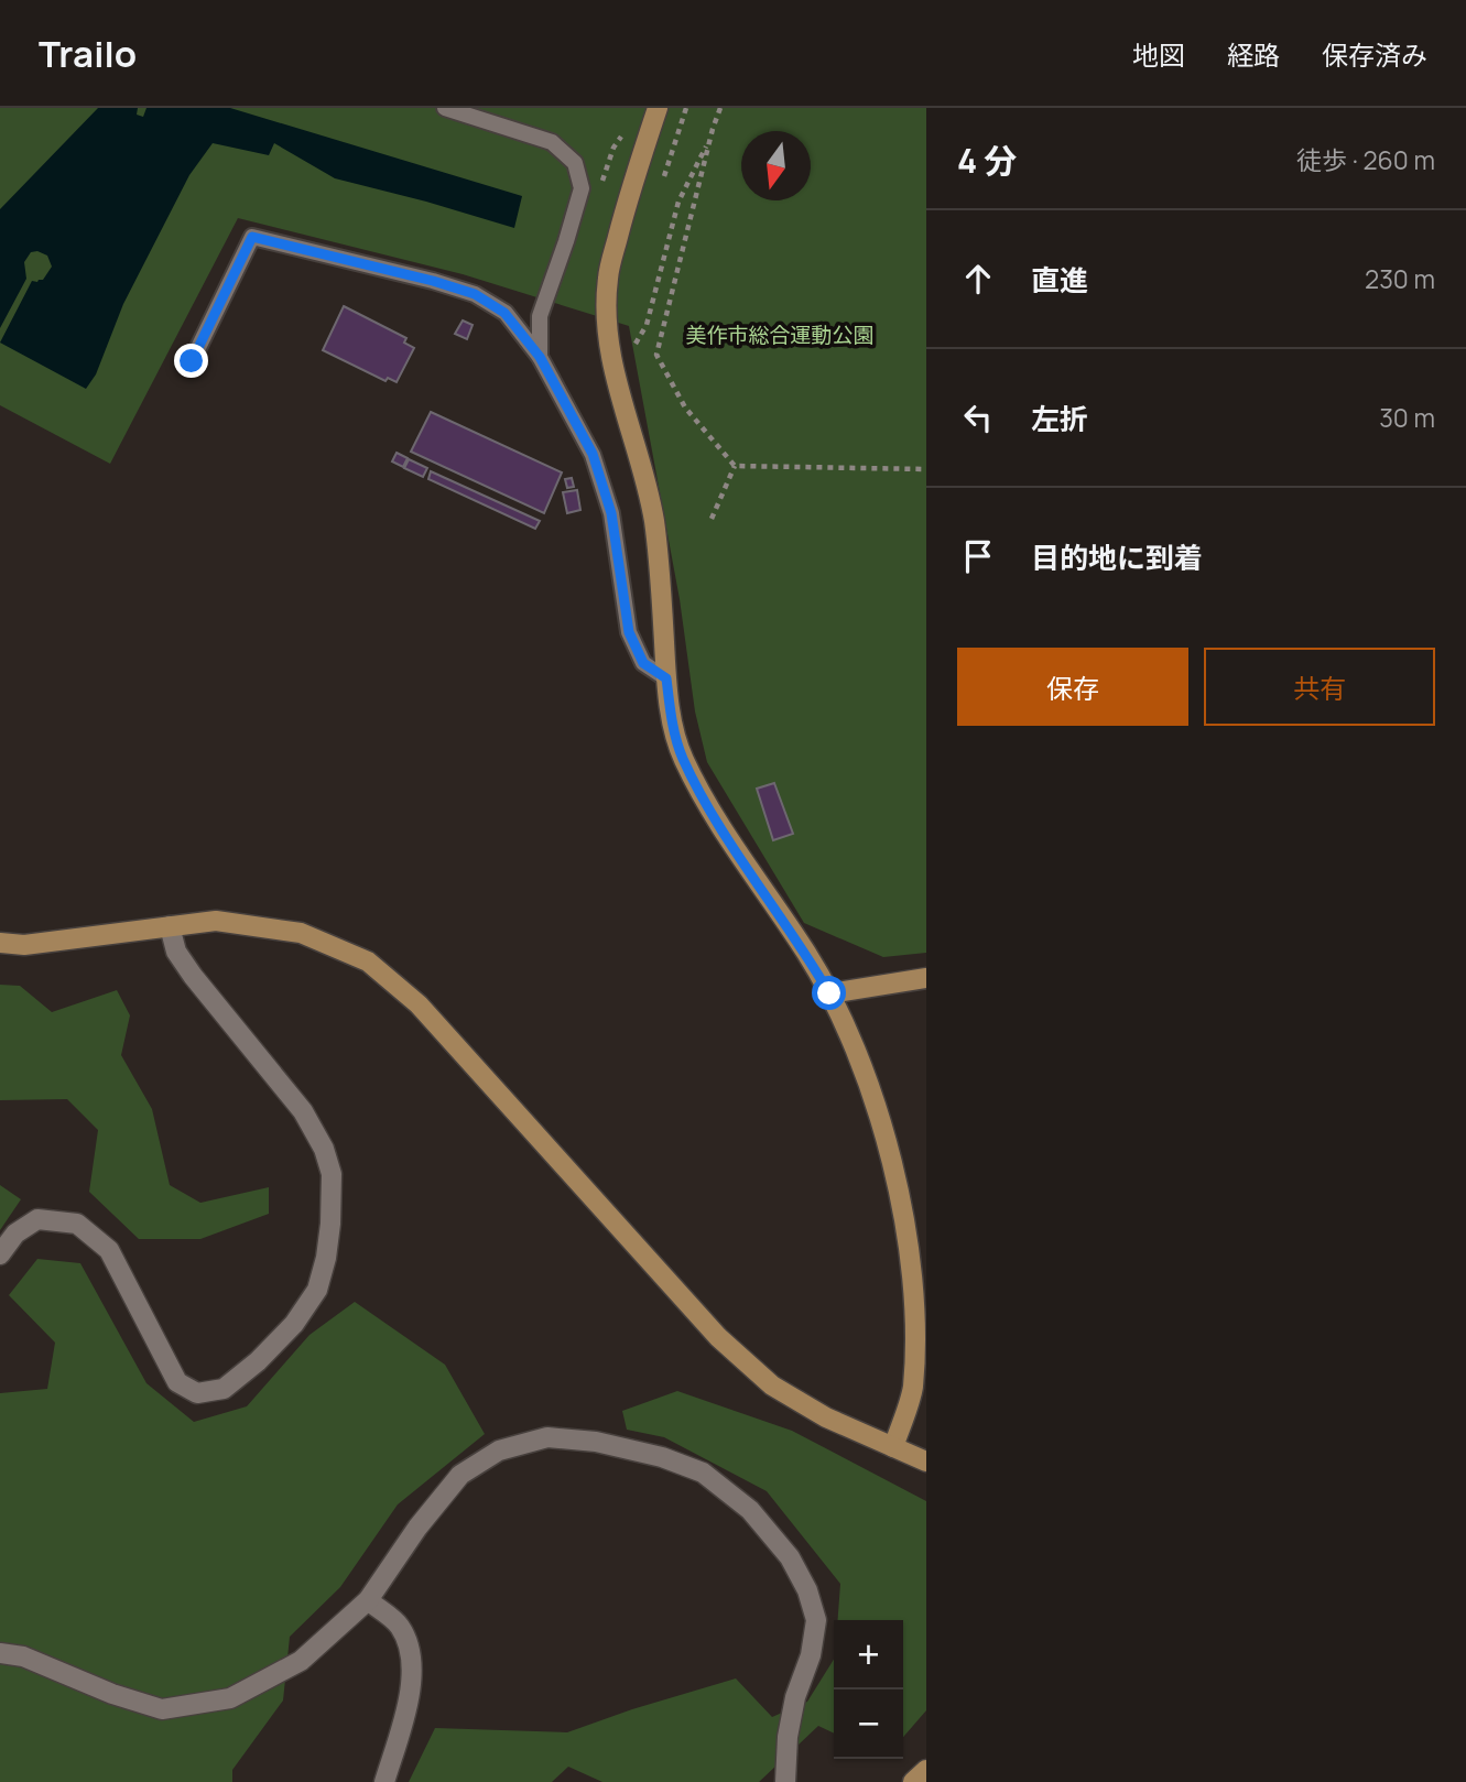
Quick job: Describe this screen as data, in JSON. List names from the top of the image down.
{
  "parks": ["美作市総合運動公園"],
  "north": "bottom",
  "page": {
    "header": "Trailo",
    "nav": ["地図", "経路", "保存済み"],
    "heading": ["4 分", "徒歩 · 260 m"],
    "list": [
      ["直進", "230 m"],
      ["左折", "30 m"],
      "目的地に到着"
    ],
    "buttons": ["保存", "共有"],
    "map_buttons": ["+", "−"]
  }
}
